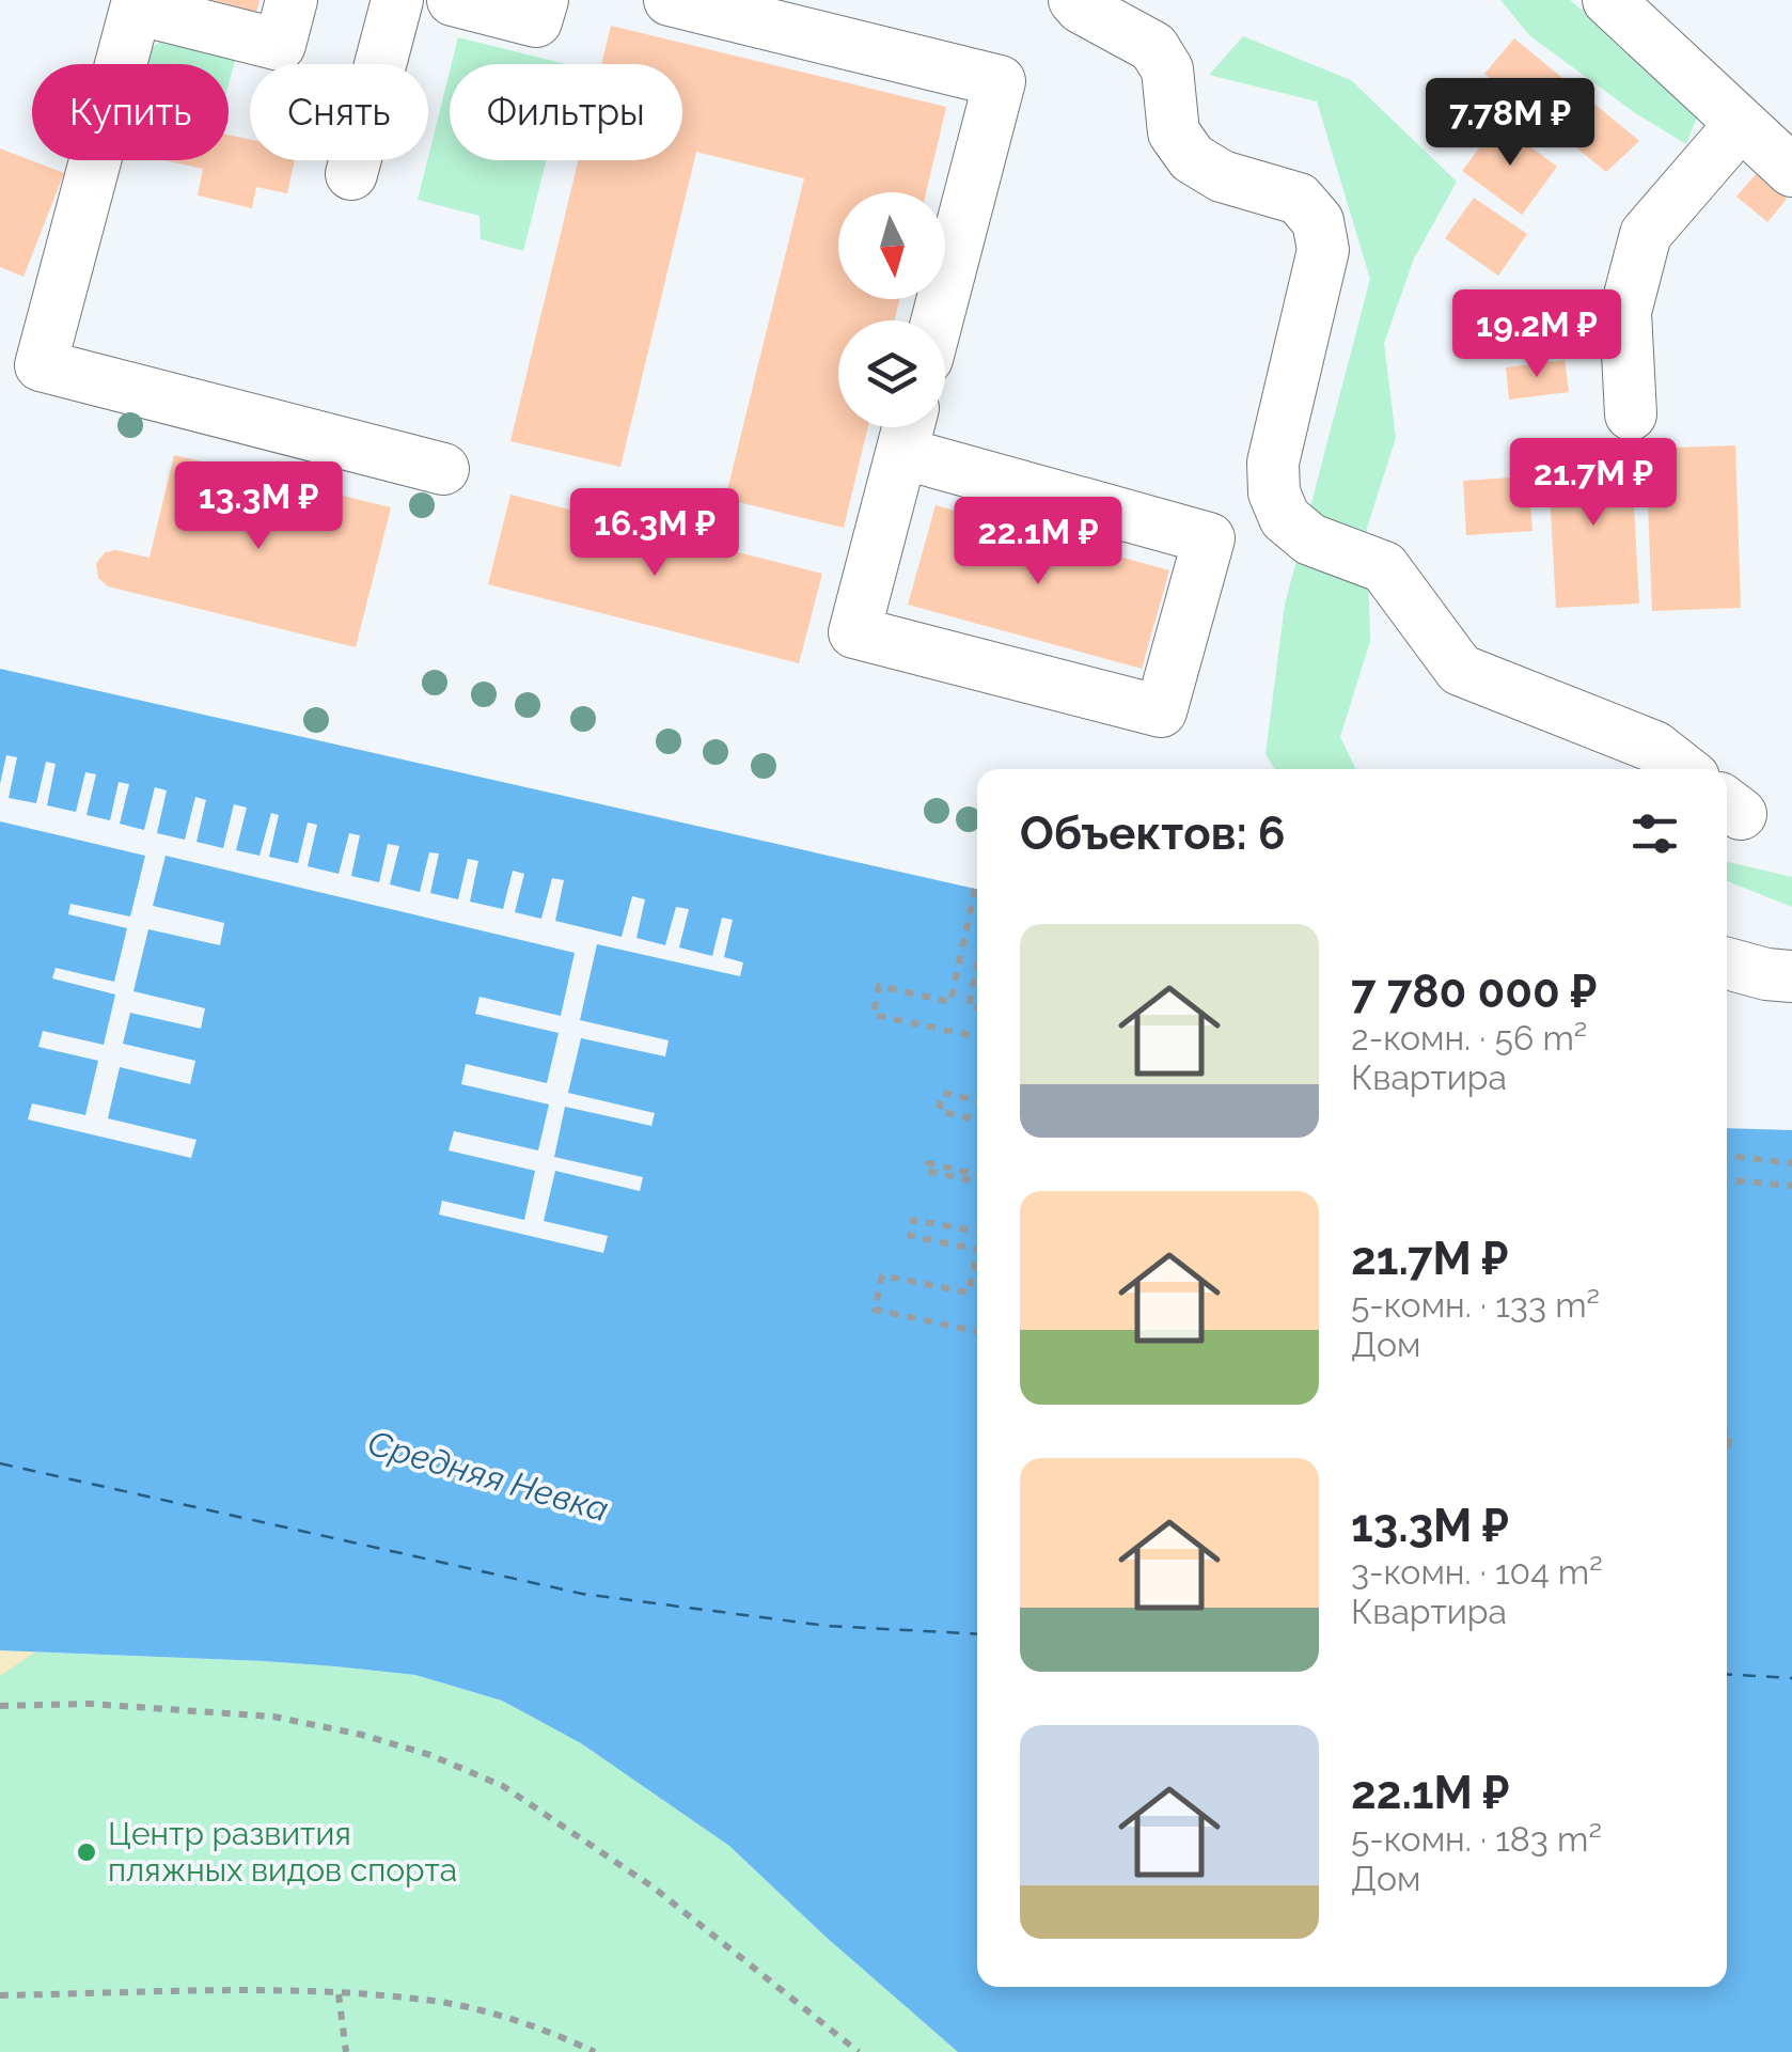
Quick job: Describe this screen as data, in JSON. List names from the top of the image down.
{
  "water": ["Средняя Невка"],
  "places": ["Центр развития пляжных видов спорта"],
  "north": "bottom",
  "page": {
    "chip": ["Купить", "Снять", "Фильтры"],
    "price": [
      "7.78M ₽",
      "19.2M ₽",
      "21.7M ₽",
      "13.3M ₽",
      "16.3M ₽",
      "22.1M ₽"
    ],
    "heading": "Объектов: 6",
    "list": [
      {
        "name": "7 780 000 ₽",
        "note": "2-комн. · 56 m² · Квартира"
      },
      {
        "name": "21.7M ₽",
        "note": "5-комн. · 133 m² · Дом"
      },
      {
        "name": "13.3M ₽",
        "note": "3-комн. · 104 m² · Квартира"
      },
      {
        "name": "22.1M ₽",
        "note": "5-комн. · 183 m² · Дом"
      }
    ]
  }
}
